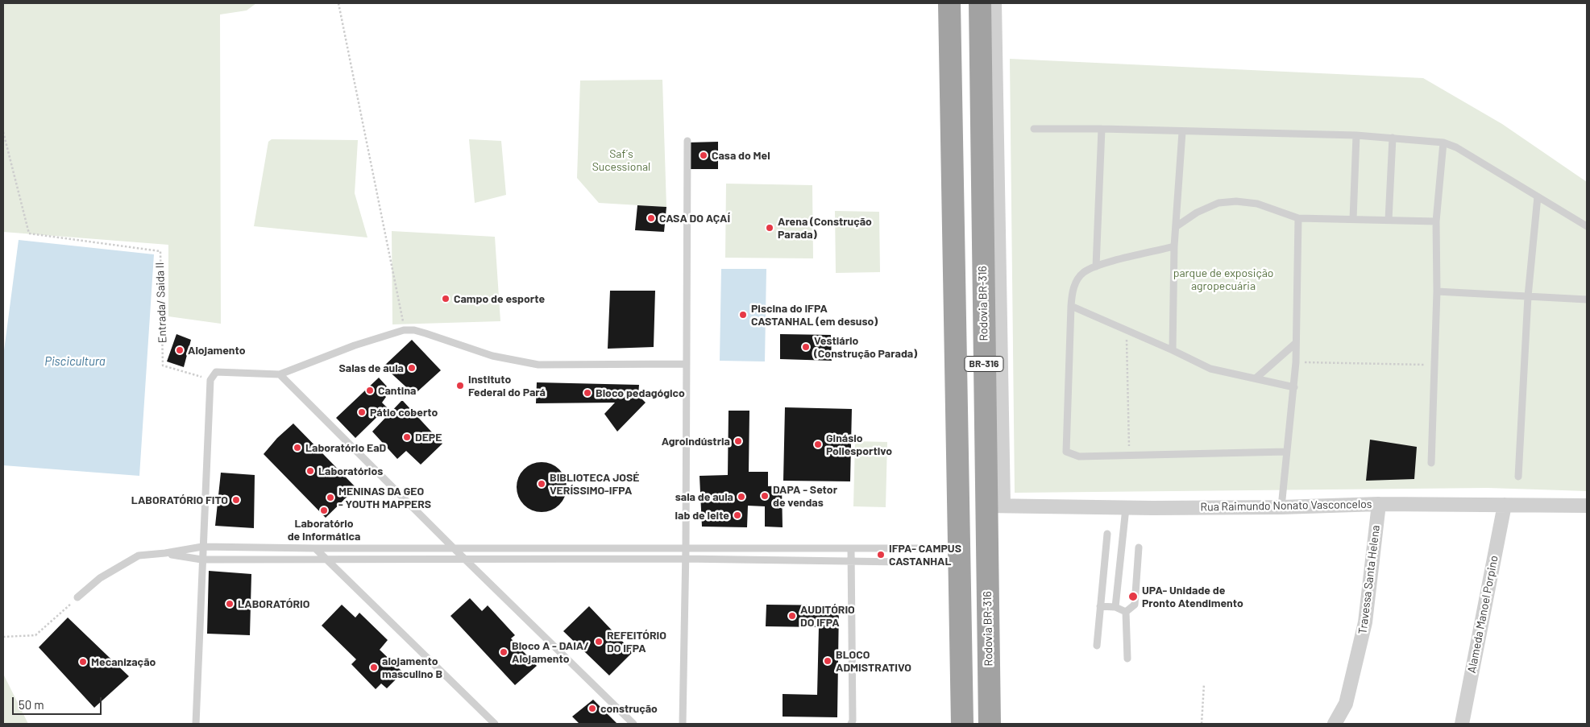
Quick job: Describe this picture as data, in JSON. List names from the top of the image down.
{
  "streets": {
    "highway": ["Rodovia BR-316", "BR-316"],
    "street": ["Rua Raimundo Nonato Vasconcelos", "Travessa Santa Helena", "Alameda Manoel Porpino"],
    "path": ["Entrada/ Saida II"]
  },
  "crossings": [
    ["Rodovia BR-316", "Rua Raimundo Nonato Vasconcelos"],
    ["Rua Raimundo Nonato Vasconcelos", "Travessa Santa Helena"],
    ["Rua Raimundo Nonato Vasconcelos", "Alameda Manoel Porpino"]
  ],
  "water": ["Piscicultura"],
  "parks": ["Saf´s Sucessional", "parque de exposição agropecuária"],
  "places": [
    "Casa do Mel",
    "CASA DO AÇAÍ",
    "Arena (Construção Parada)",
    "Campo de esporte",
    "Piscina do IFPA CASTANHAL (em desuso)",
    "Vestiário (Construção Parada)",
    "Alojamento",
    "Salas de aula",
    "Instituto Federal do Pará",
    "Cantina",
    "Bloco pedagógico",
    "Pátio coberto",
    "DEPE",
    "Agroindústria",
    "Ginásio Poliesportivo",
    "Laboratório EaD",
    "Laboratórios",
    "BIBLIOTECA JOSÉ VERÍSSIMO-IFPA",
    "DAPA - Setor de vendas",
    "sala de aula",
    "MENINAS DA GEO - YOUTH MAPPERS",
    "LABORATÓRIO FITO",
    "Laboratório de Informática",
    "lab de leite",
    "IFPA- CAMPUS CASTANHAL",
    "UPA- Unidade de Pronto Atendimento",
    "LABORATÓRIO",
    "AUDITÓRIO DO IFPA",
    "REFEITÓRIO DO IFPA",
    "Bloco A - DAIA/ Alojamento",
    "BLOCO ADMISTRATIVO",
    "Mecanização",
    "alojamento masculino B",
    "construção"
  ],
  "scale_bar": "50 m"
}
